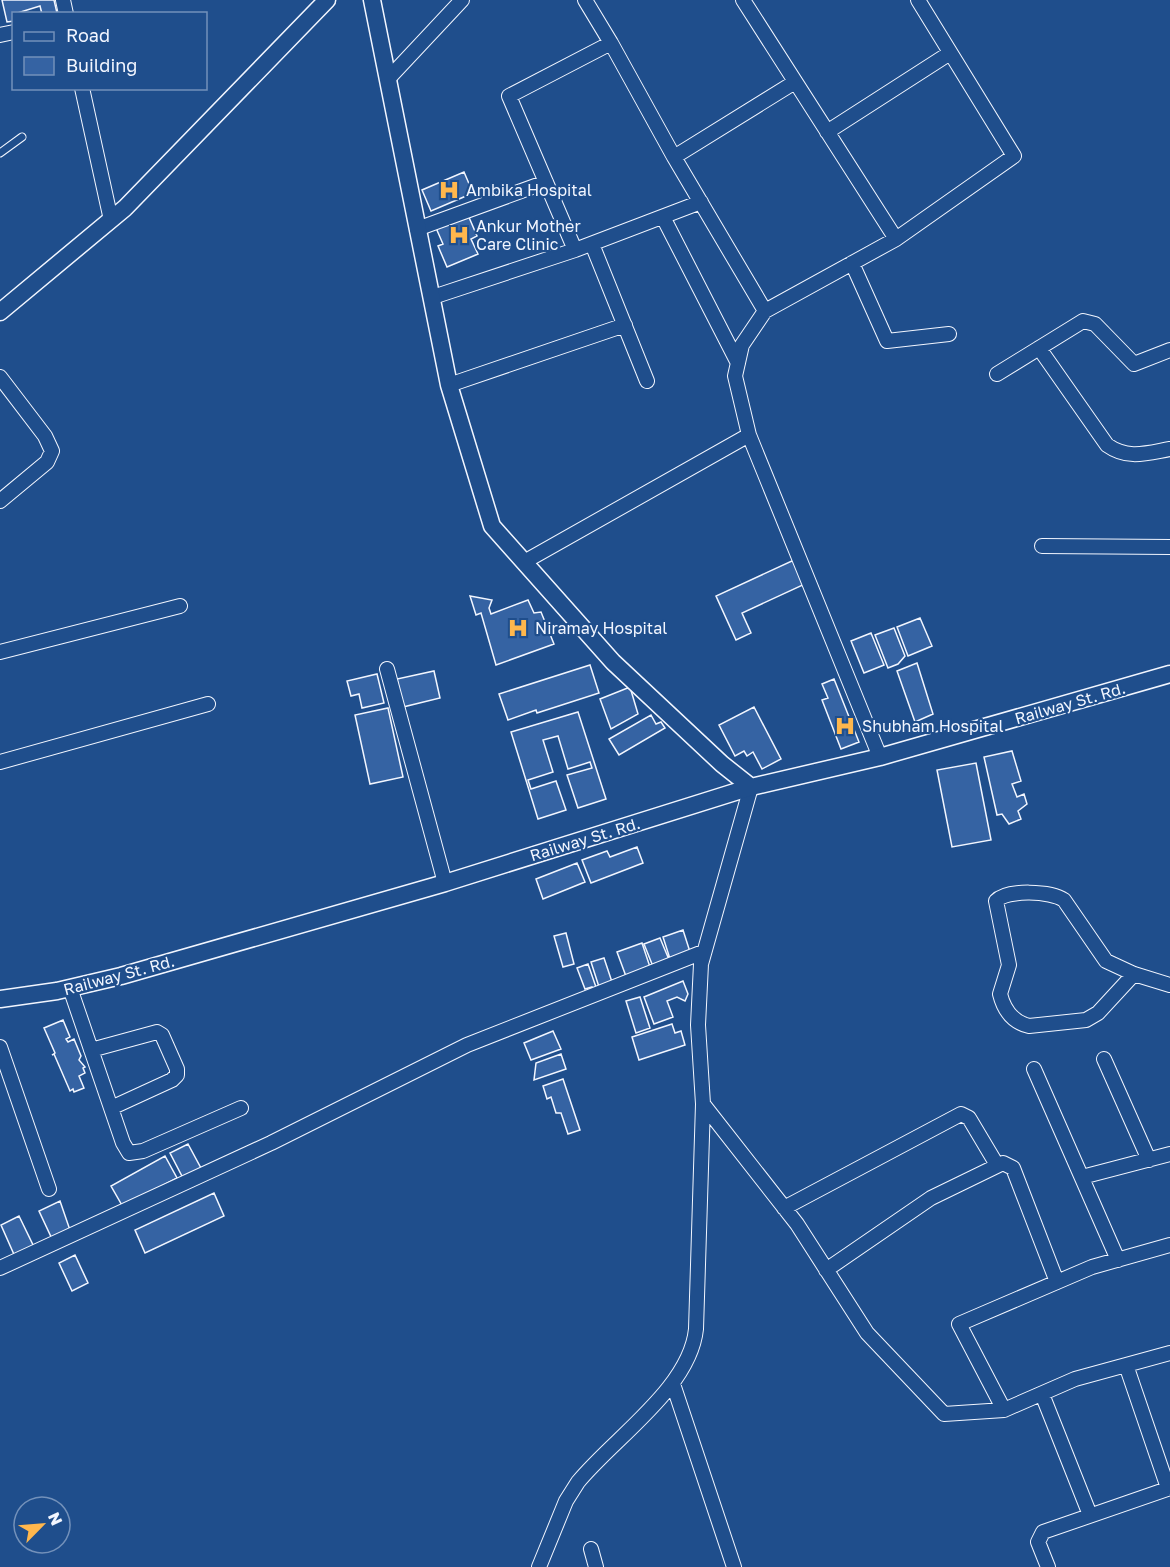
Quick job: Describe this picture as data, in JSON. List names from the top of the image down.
{
  "streets": {
    "street": ["Railway St. Rd."]
  },
  "places": {
    "hospital": [
      "Ambika Hospital",
      "Ankur Mother Care Clinic",
      "Niramay Hospital",
      "Shubham Hospital"
    ]
  },
  "legend": ["Road", "Building"],
  "north": "top right"
}
